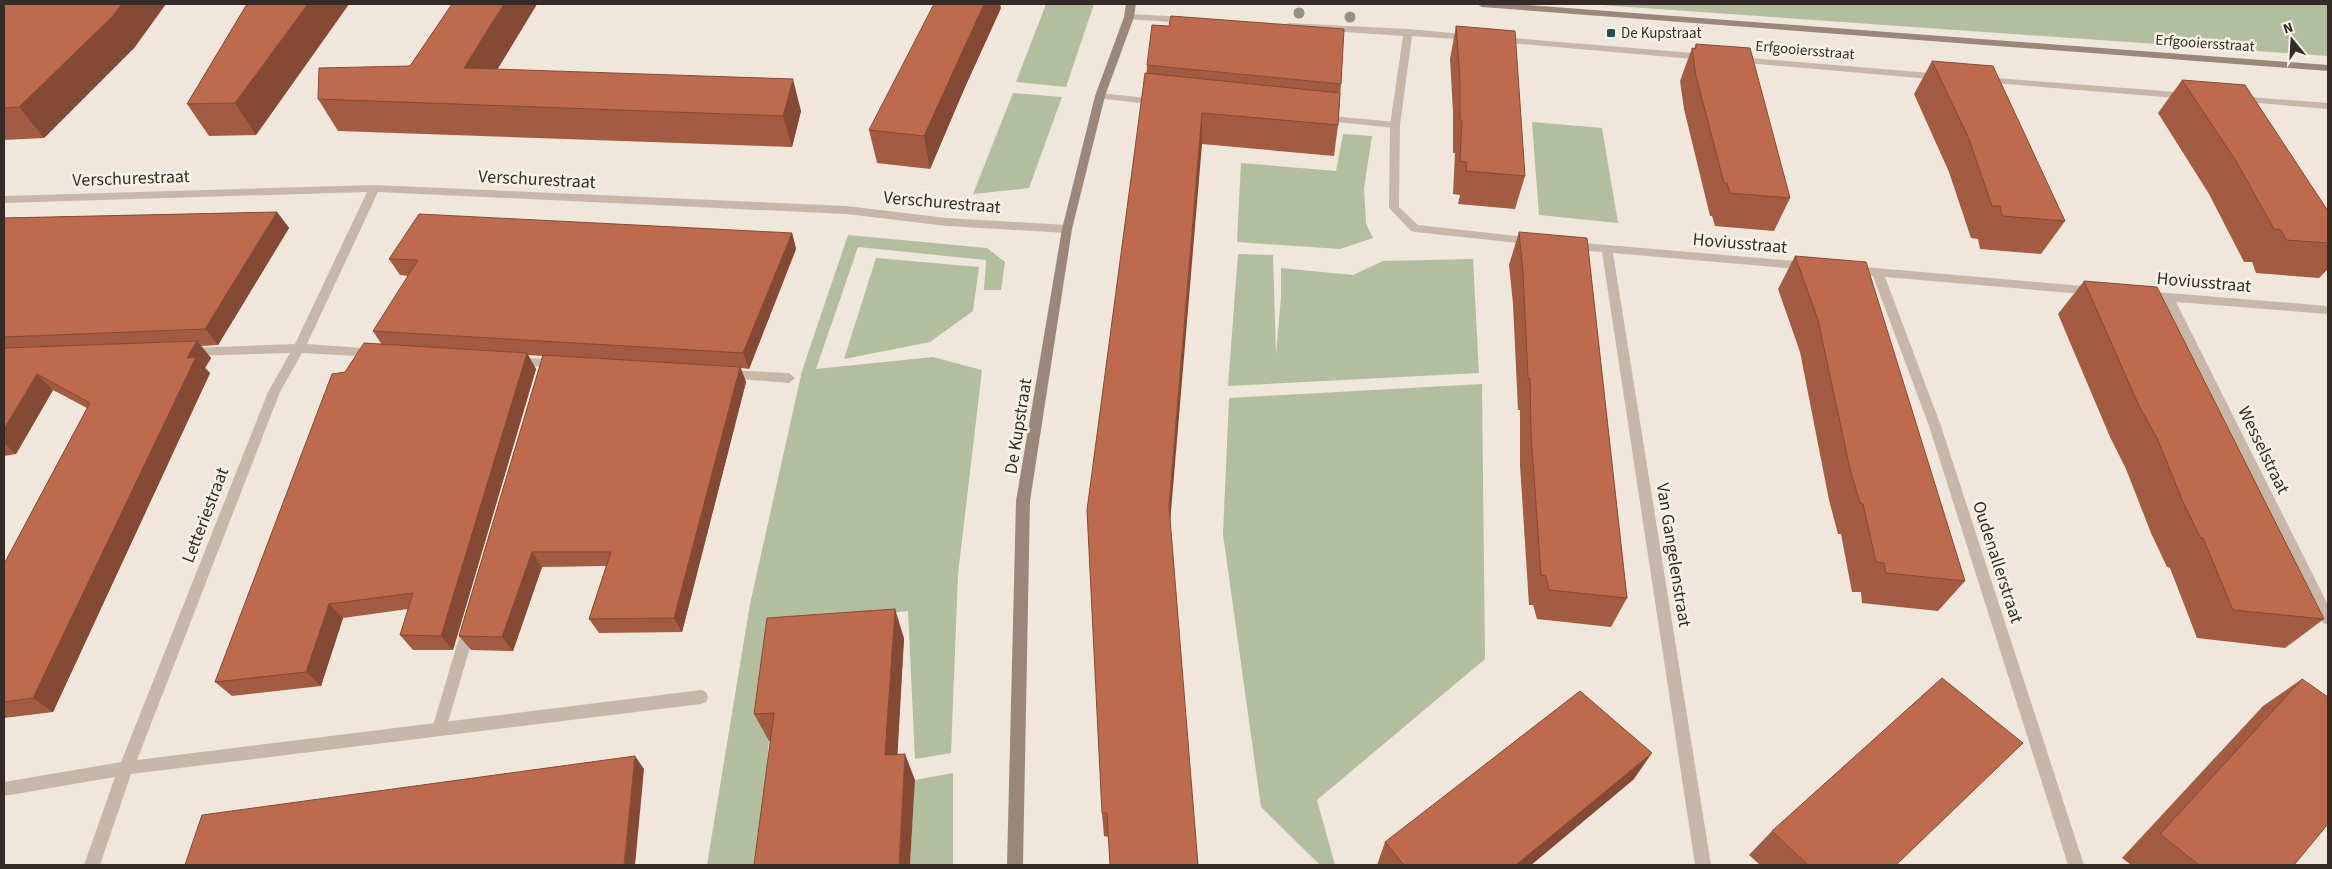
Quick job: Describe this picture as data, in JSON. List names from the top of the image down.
{
  "streets": {
    "street": [
      "Erfgooiersstraat",
      "Verschurestraat",
      "Hoviusstraat",
      "De Kupstraat",
      "Wesselstraat",
      "Letteriestraat",
      "Van Gangelenstraat",
      "Oudenallerstraat"
    ]
  },
  "crossings": [
    ["Verschurestraat", "De Kupstraat"],
    ["Verschurestraat", "Letteriestraat"],
    ["Hoviusstraat", "Wesselstraat"],
    ["Hoviusstraat", "Van Gangelenstraat"]
  ],
  "places": {
    "transit": ["De Kupstraat"]
  },
  "north": "top"
}
